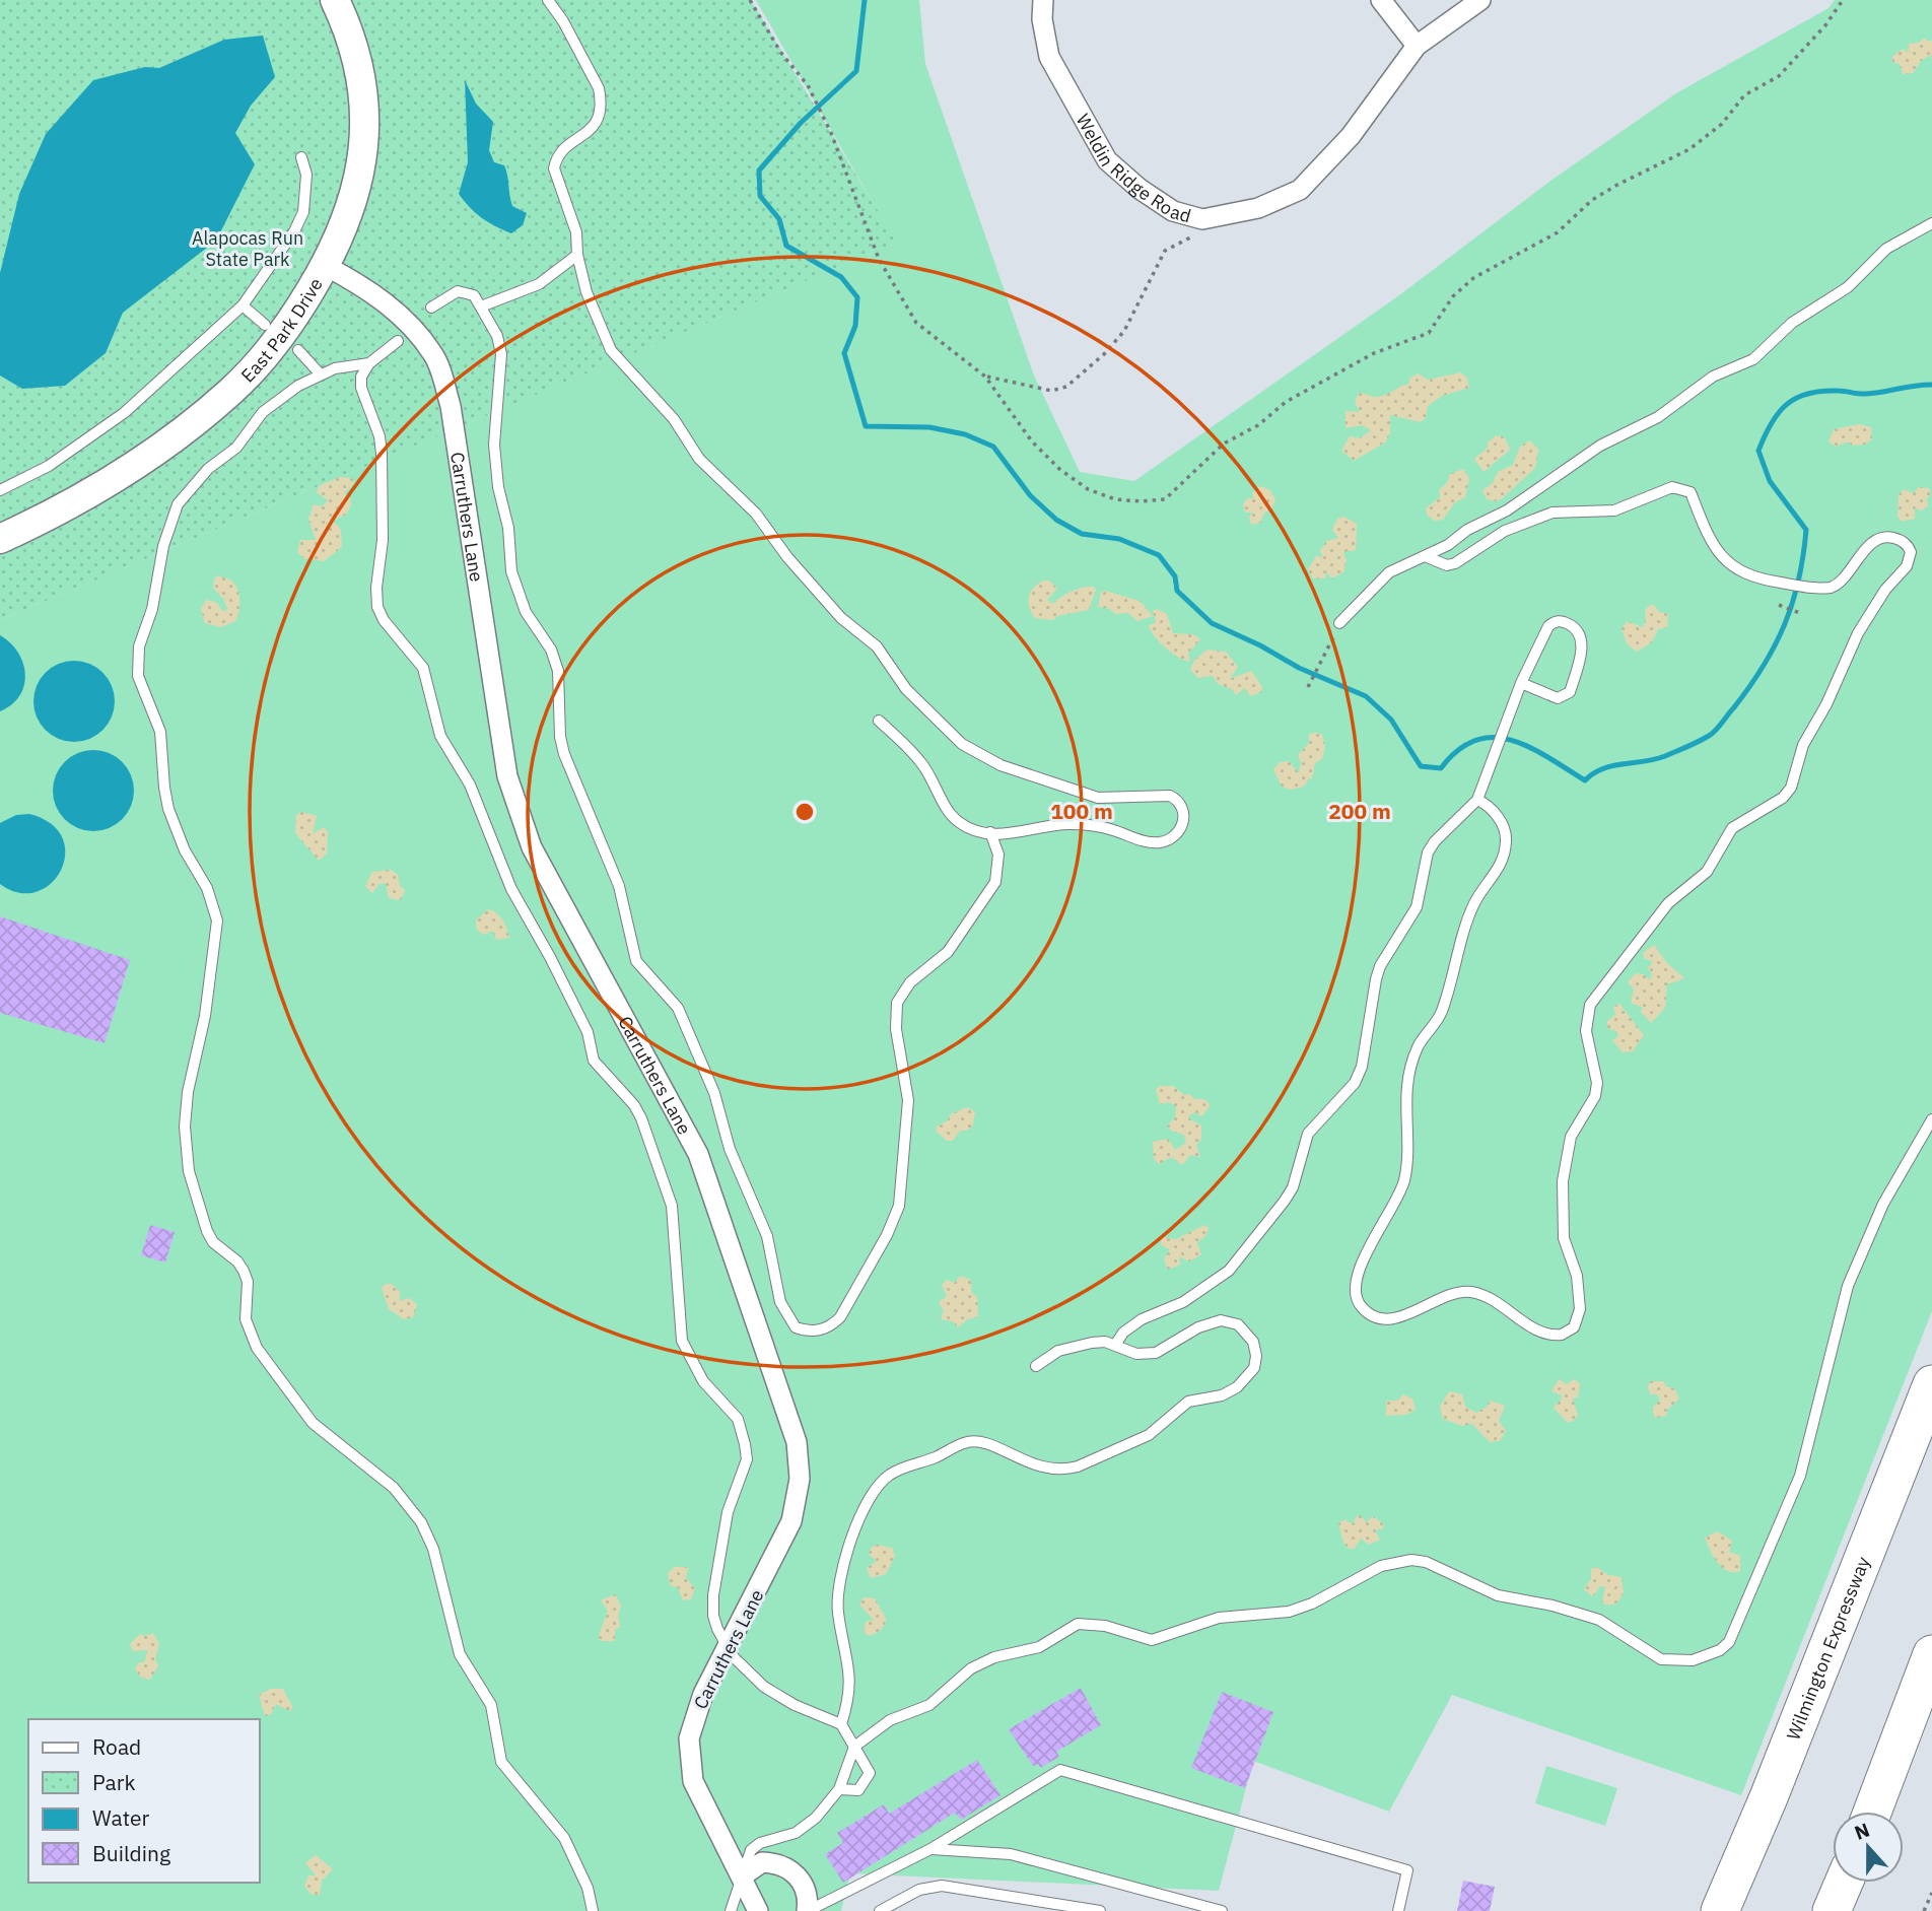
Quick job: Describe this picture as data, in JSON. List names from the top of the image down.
{
  "streets": {
    "highway": ["Wilmington Expressway"],
    "street": ["Weldin Ridge Road", "East Park Drive", "Carruthers Lane"]
  },
  "crossings": [
    ["East Park Drive", "Carruthers Lane"]
  ],
  "parks": ["Alapocas Run State Park"],
  "legend": [
    "Road",
    "Park",
    "Water",
    "Building"
  ],
  "north": "top",
  "rings": ["100 m", "200 m"]
}
